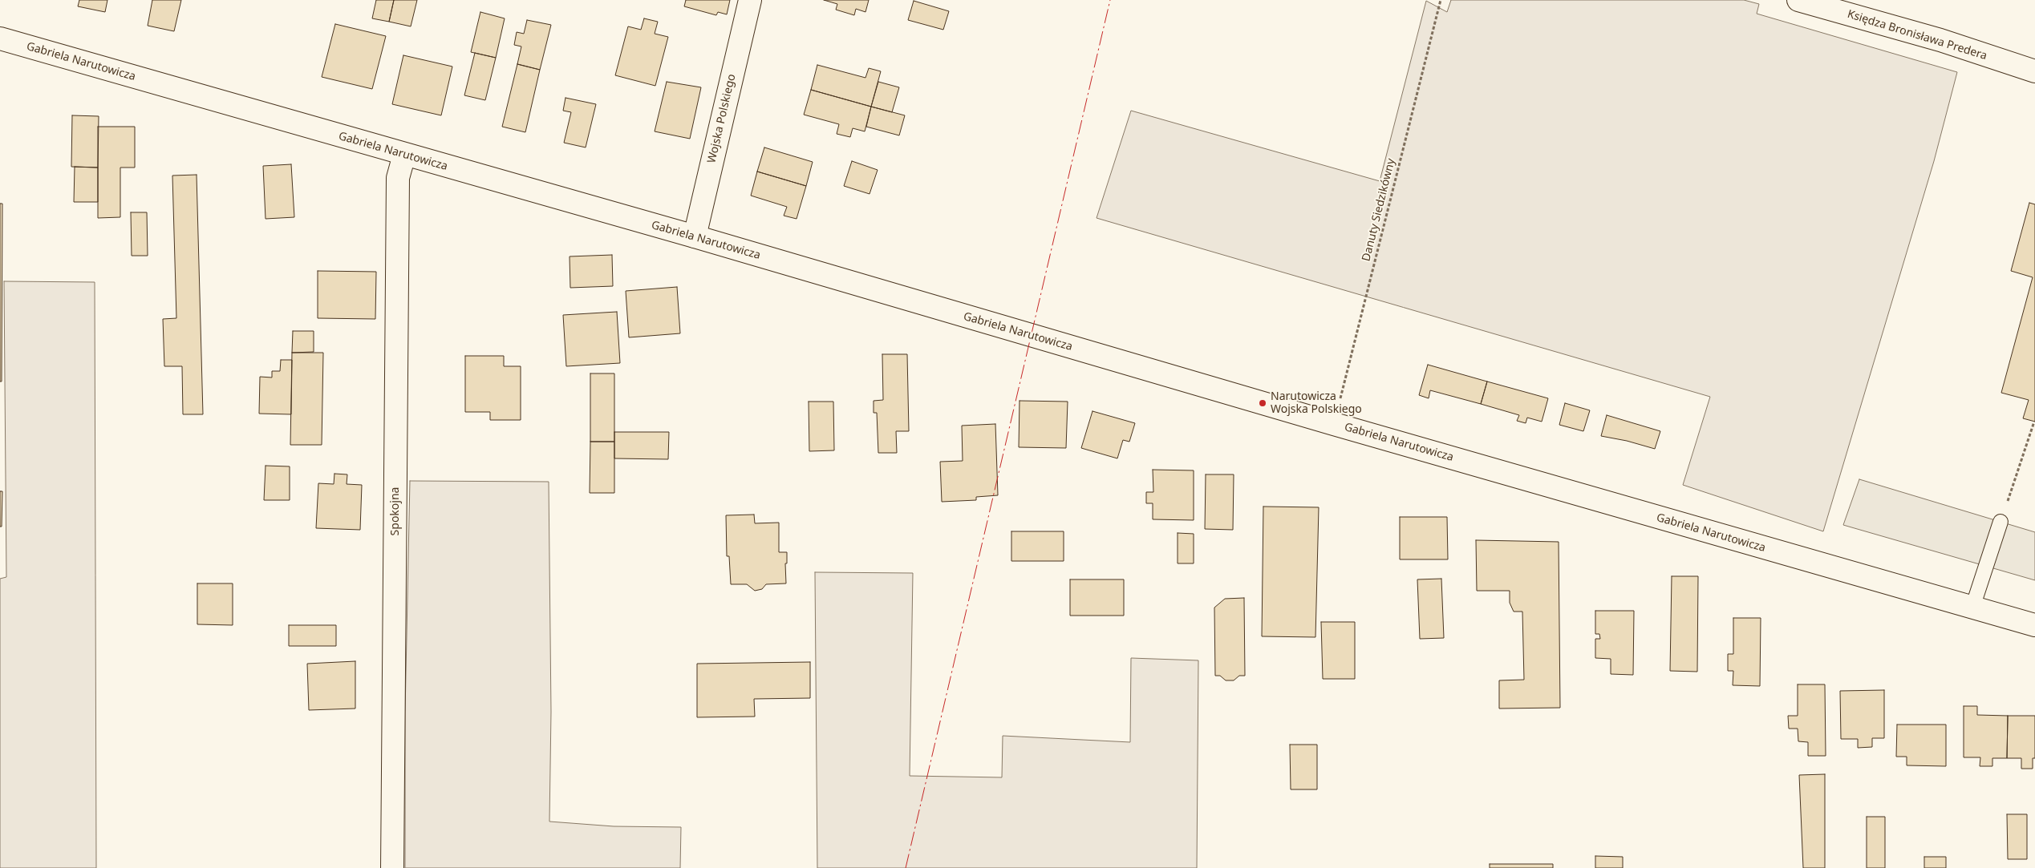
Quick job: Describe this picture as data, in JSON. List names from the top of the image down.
{
  "streets": {
    "main road": [
      "Księdza Bronisława Predera",
      "Gabriela Narutowicza",
      "Wojska Polskiego",
      "Spokojna"
    ],
    "path": ["Danuty Siedzikówny"]
  },
  "crossings": [
    ["Gabriela Narutowicza", "Wojska Polskiego"],
    ["Gabriela Narutowicza", "Danuty Siedzikówny"],
    ["Gabriela Narutowicza", "Spokojna"]
  ],
  "places": ["Narutowicza Wojska Polskiego"]
}
